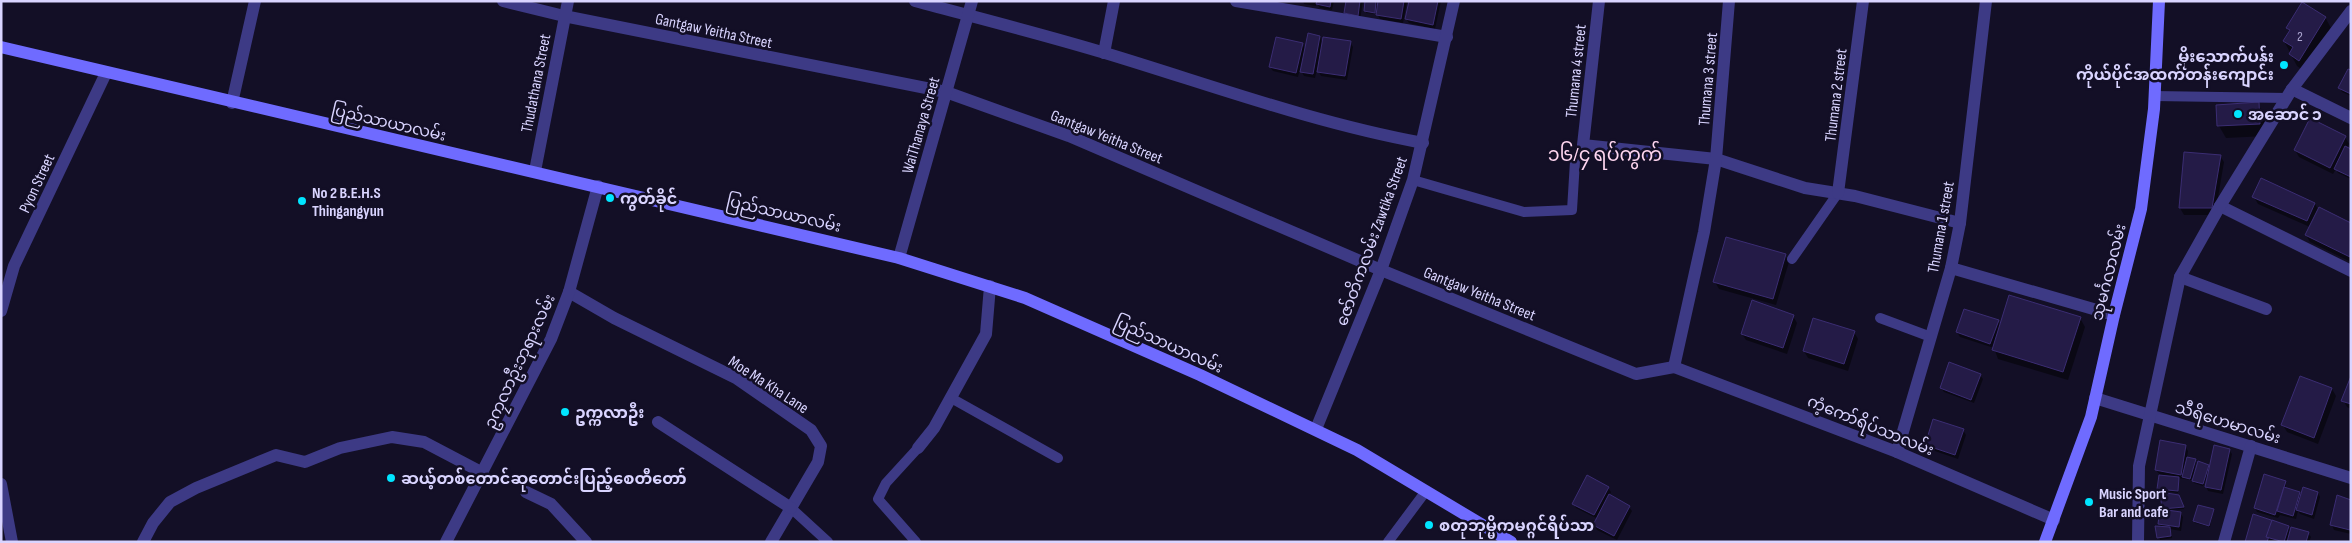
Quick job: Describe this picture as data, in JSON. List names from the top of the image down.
{
  "streets": {
    "street": [
      "Gantgaw Yeitha Street",
      "Thumana 4 street",
      "Thumana 3 street",
      "Thudathana Street",
      "Thumana 2 street",
      "ပြည်သာယာလမ်း",
      "WaiThanaya Street",
      "Pyon Street",
      "Thumana 1 street",
      "ဇော်တိကလမ်း Zawtika Street",
      "သုမင်္ဂလာလမ်း",
      "ဥကၠလာဦးဘုရားလမ်း",
      "Moe Ma Kha Lane",
      "သီရိဟေမာလမ်း",
      "ကံ့ကော်ရိပ်သာလမ်း"
    ]
  },
  "crossings": [
    ["Gantgaw Yeitha Street", "Thumana 3 street"],
    ["Gantgaw Yeitha Street", "Thudathana Street"],
    ["Gantgaw Yeitha Street", "WaiThanaya Street"],
    ["Gantgaw Yeitha Street", "ဇော်တိကလမ်း Zawtika Street"],
    ["Gantgaw Yeitha Street", "ကံ့ကော်ရိပ်သာလမ်း"],
    ["Thumana 3 street", "ကံ့ကော်ရိပ်သာလမ်း"],
    ["Thudathana Street", "ပြည်သာယာလမ်း"],
    ["ပြည်သာယာလမ်း", "WaiThanaya Street"],
    ["ပြည်သာယာလမ်း", "Pyon Street"],
    ["ပြည်သာယာလမ်း", "ဇော်တိကလမ်း Zawtika Street"],
    ["ပြည်သာယာလမ်း", "ဥကၠလာဦးဘုရားလမ်း"],
    ["Thumana 1 street", "ကံ့ကော်ရိပ်သာလမ်း"],
    ["သုမင်္ဂလာလမ်း", "သီရိဟေမာလမ်း"],
    ["သုမင်္ဂလာလမ်း", "ကံ့ကော်ရိပ်သာလမ်း"],
    ["ဥကၠလာဦးဘုရားလမ်း", "Moe Ma Kha Lane"]
  ],
  "districts": ["၁၆/၄ ရပ်ကွက်"],
  "places": [
    "မိုးသောက်ပန်း ကိုယ်ပိုင်အထက်တန်းကျောင်း",
    "အဆောင် ၁",
    "ကွတ်ခိုင်",
    "No 2 B.E.H.S Thingangyun",
    "ဥက္ကလာဦး",
    "ဆယ့်တစ်တောင်ဆုတောင်းပြည့်စေတီတော်",
    "Music Sport Bar and cafe",
    "စတုဘုမ္မိကမဂ္ဂင်ရိပ်သာ"
  ],
  "house_numbers": ["2"]
}
